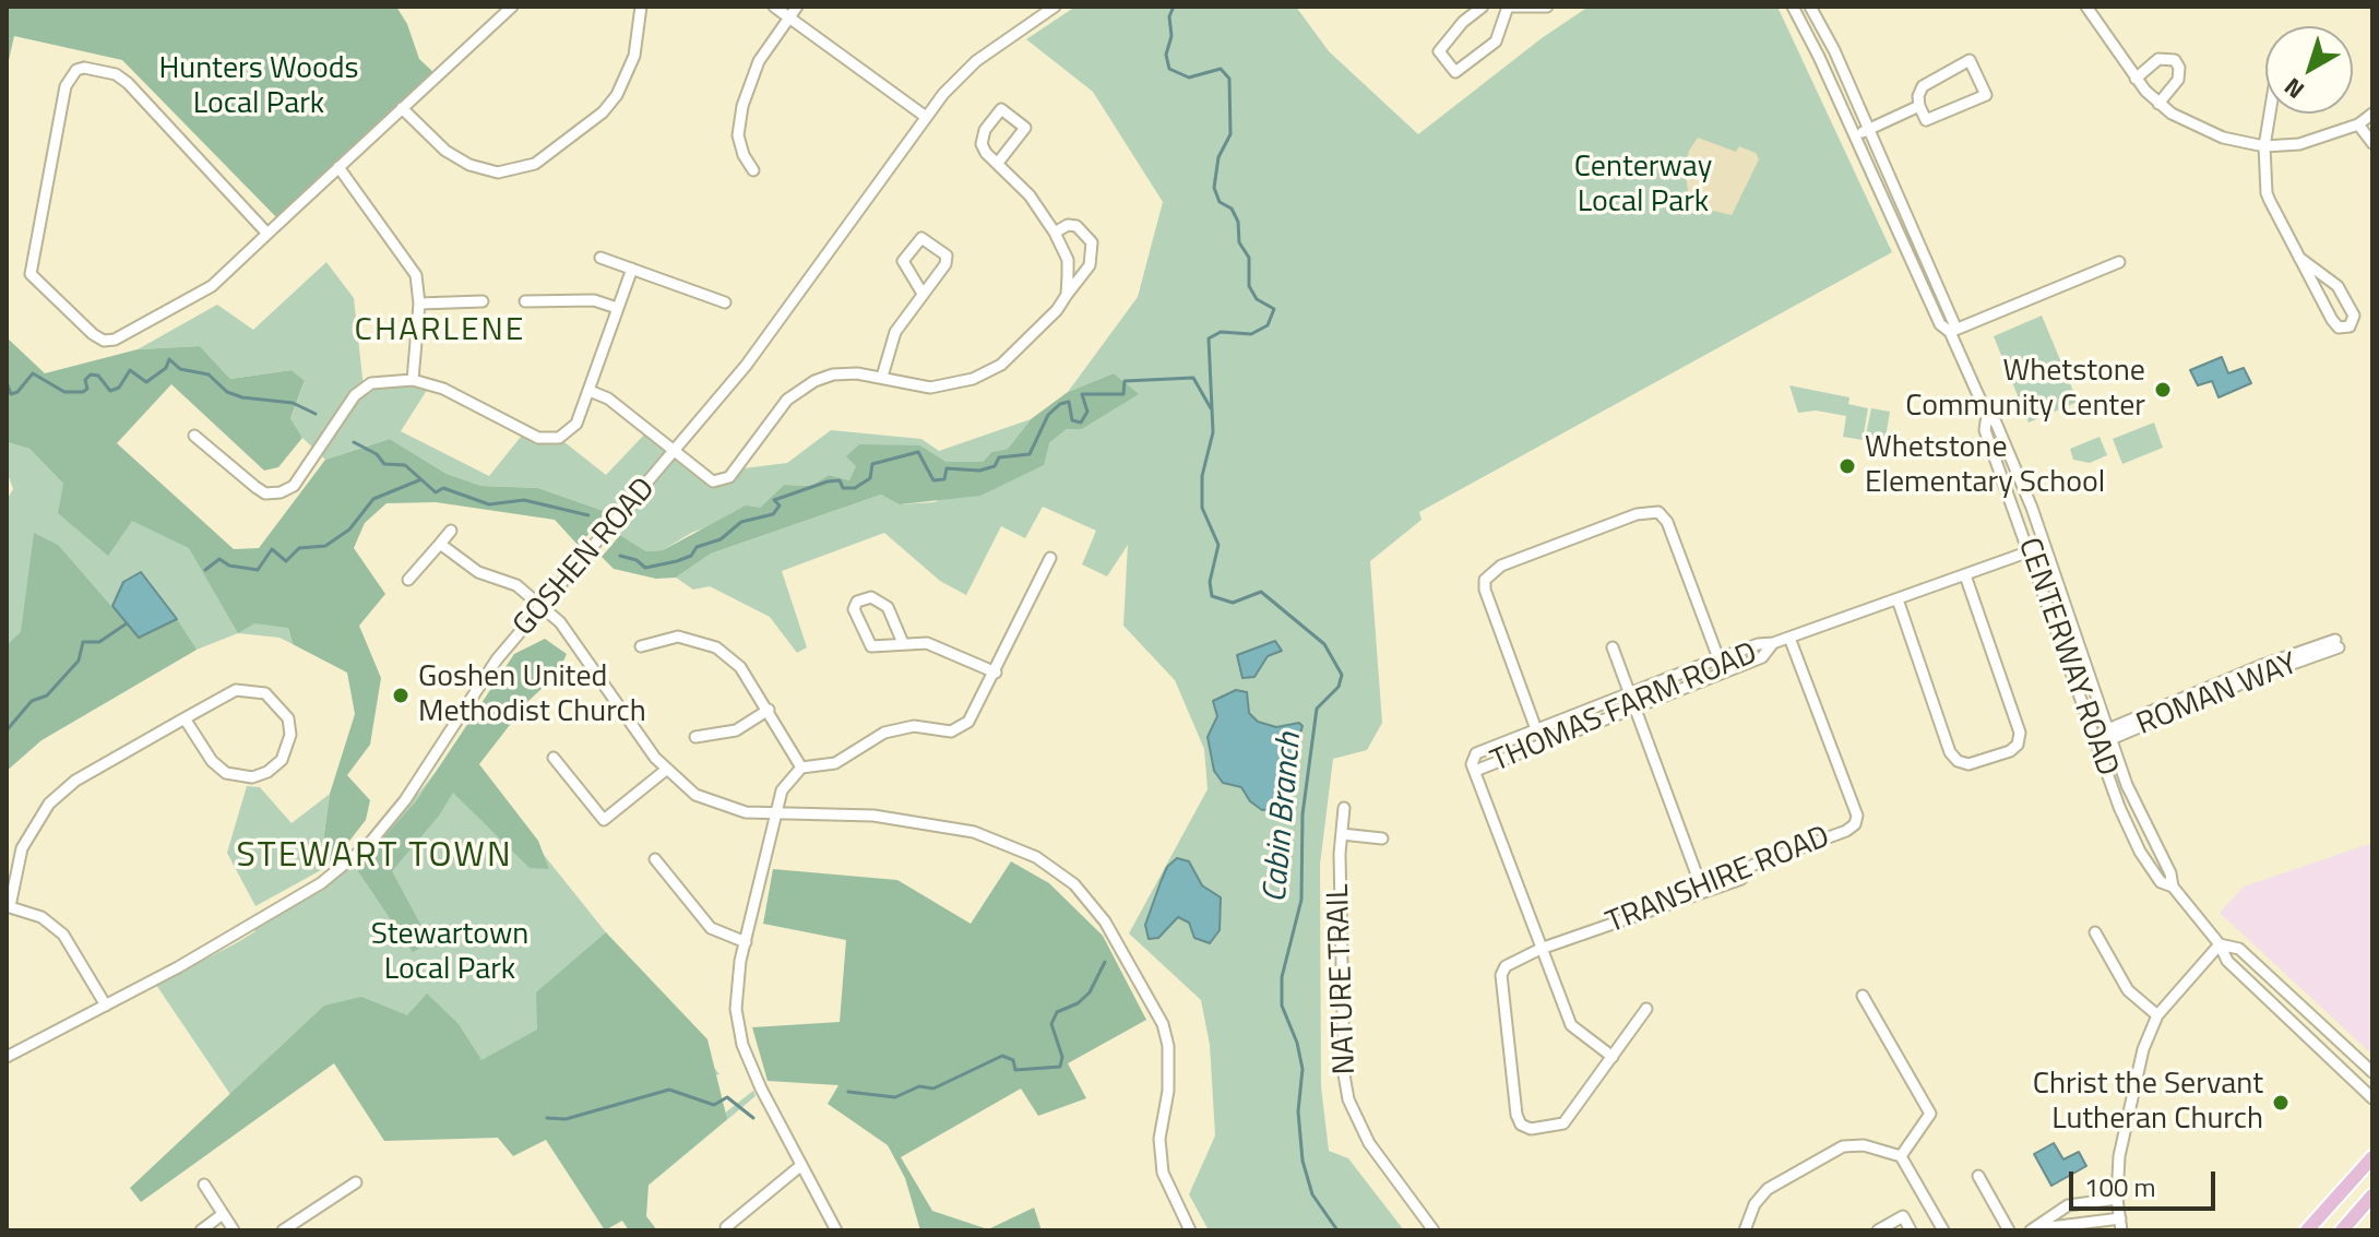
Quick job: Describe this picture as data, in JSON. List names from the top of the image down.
{
  "streets": {
    "street": [
      "GOSHEN ROAD",
      "CENTERWAY ROAD",
      "ROMAN WAY",
      "THOMAS FARM ROAD",
      "TRANSHIRE ROAD",
      "NATURE TRAIL"
    ]
  },
  "crossings": [
    ["CENTERWAY ROAD", "ROMAN WAY"],
    ["CENTERWAY ROAD", "THOMAS FARM ROAD"],
    ["THOMAS FARM ROAD", "TRANSHIRE ROAD"]
  ],
  "districts": ["CHARLENE", "STEWART TOWN"],
  "water": ["Cabin Branch"],
  "parks": ["Hunters Woods Local Park", "Centerway Local Park", "Stewartown Local Park"],
  "places": [
    "Whetstone Community Center",
    "Whetstone Elementary School",
    "Goshen United Methodist Church",
    "Christ the Servant Lutheran Church"
  ],
  "scale_bar": "100 m",
  "north": "bottom left"
}
